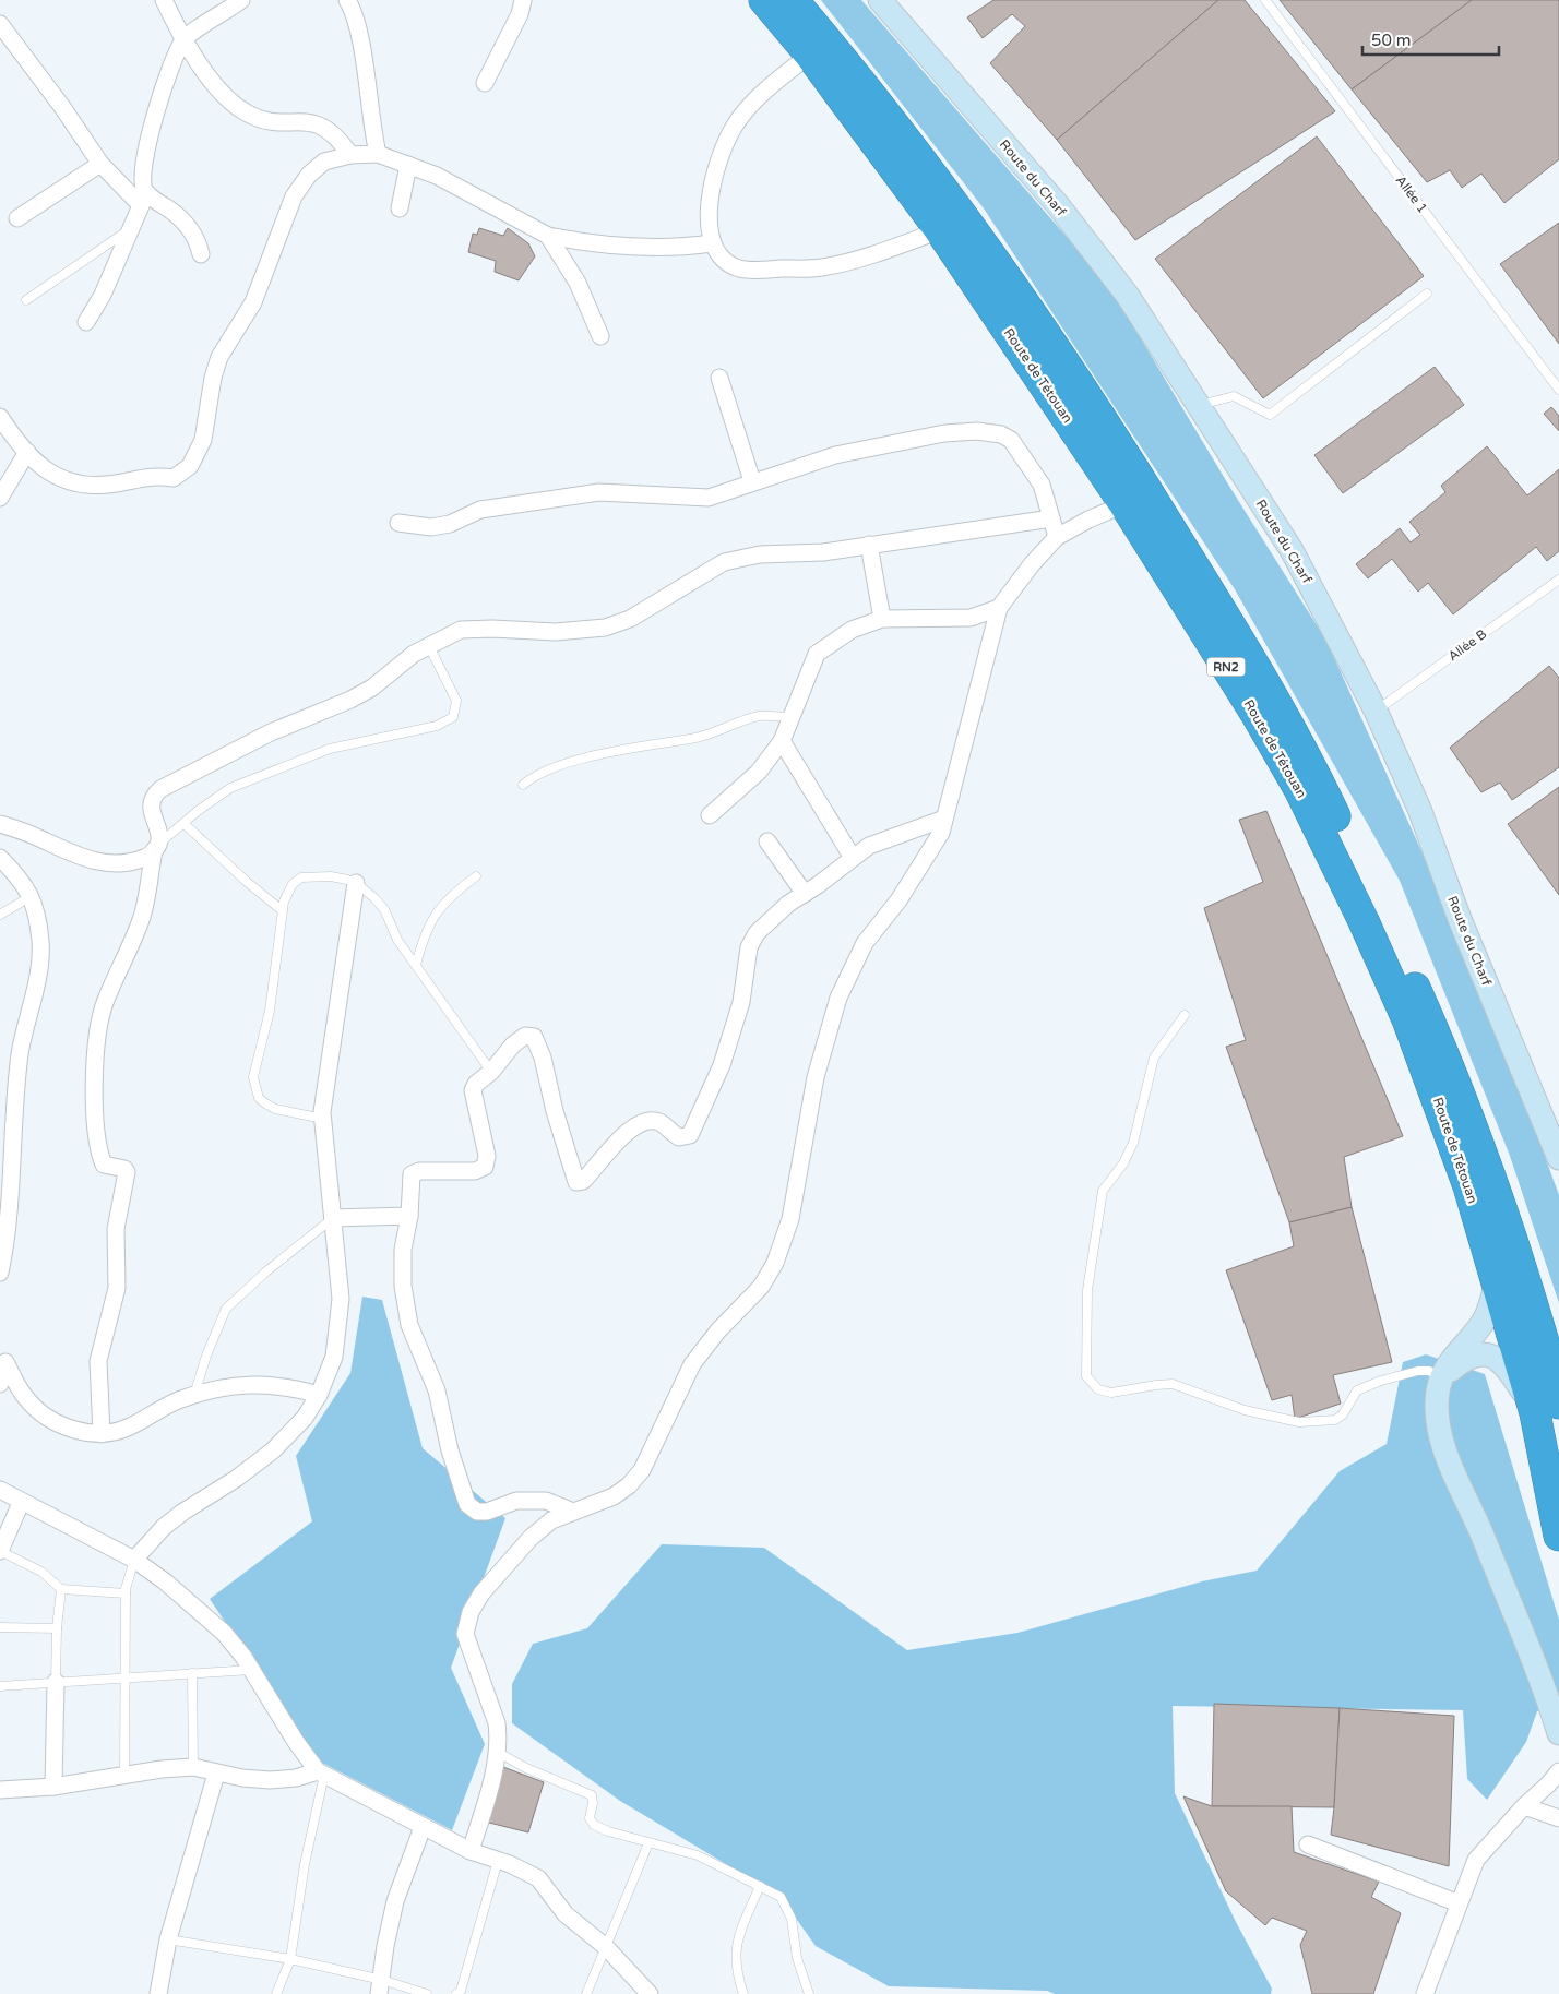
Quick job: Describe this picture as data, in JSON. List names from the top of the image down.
{
  "streets": {
    "highway": ["Route de Tétouan", "RN2"],
    "street": ["Route du Charf"],
    "lane": ["Allée 1", "Allée B"]
  },
  "crossings": [
    ["Route du Charf", "Allée B"]
  ],
  "scale_bar": "50 m"
}
